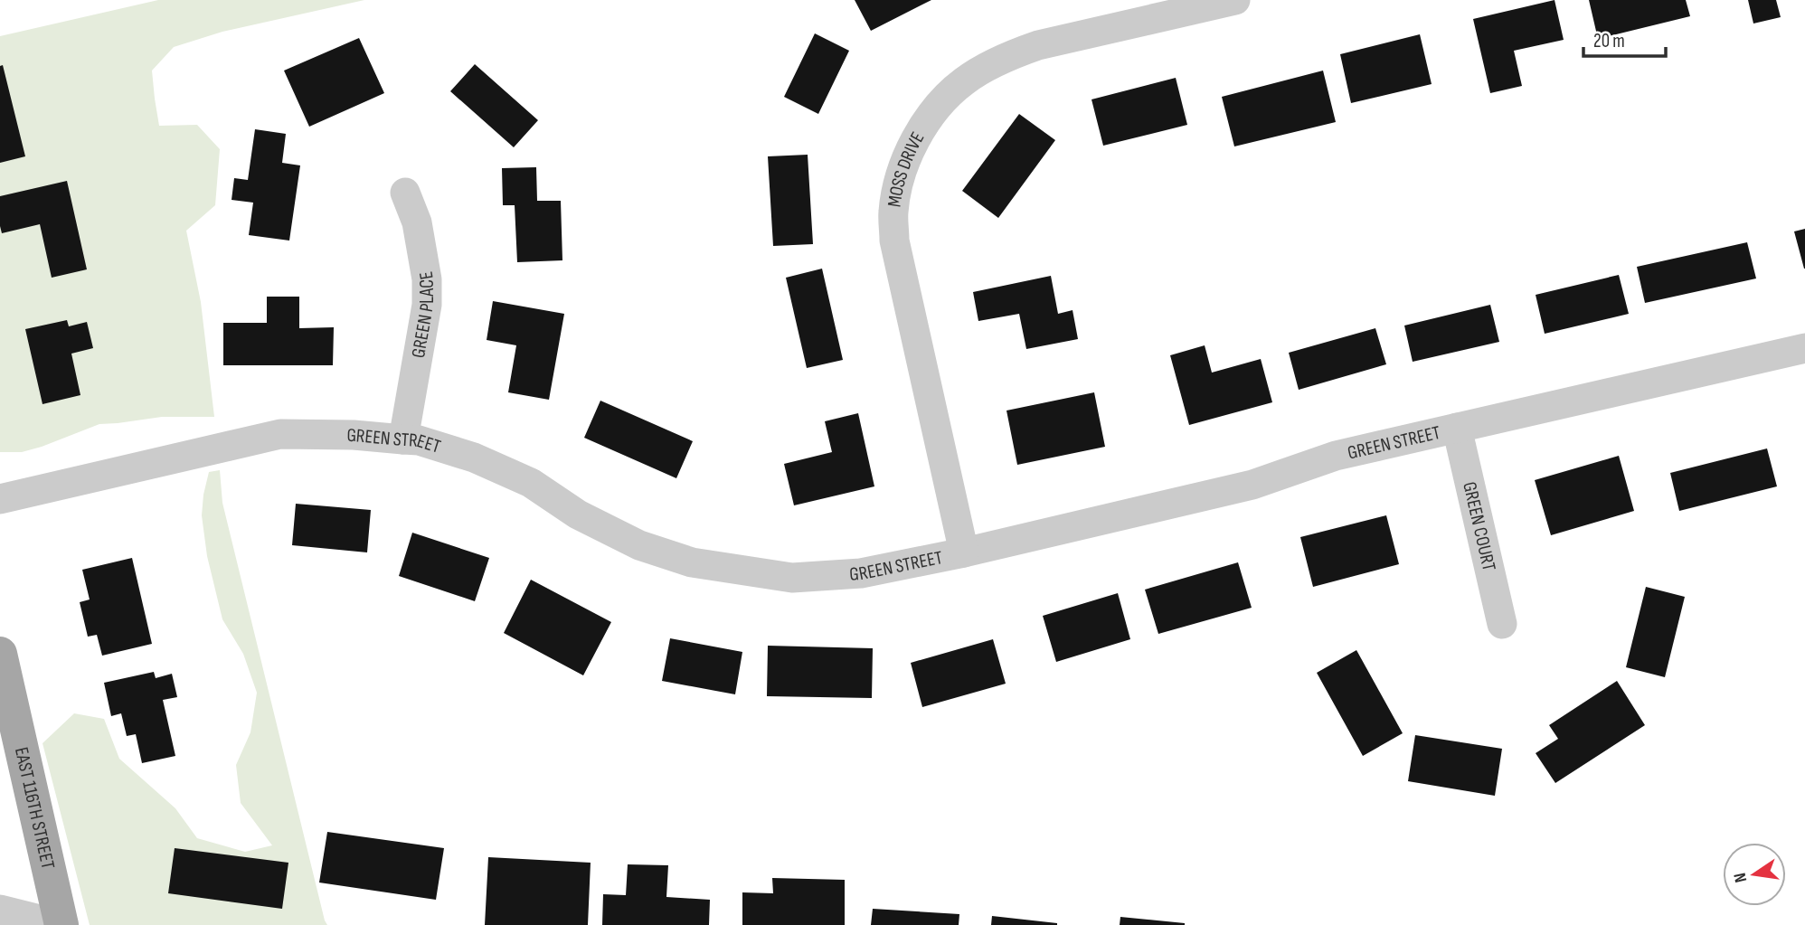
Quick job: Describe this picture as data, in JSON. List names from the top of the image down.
{
  "streets": {
    "main road": ["EAST 116TH STREET"],
    "street": [
      "MOSS DRIVE",
      "GREEN PLACE",
      "GREEN STREET",
      "GREEN COURT"
    ]
  },
  "crossings": [
    ["MOSS DRIVE", "GREEN STREET"],
    ["GREEN PLACE", "GREEN STREET"],
    ["GREEN STREET", "GREEN COURT"]
  ],
  "scale_bar": "20 m",
  "north": "left"
}
